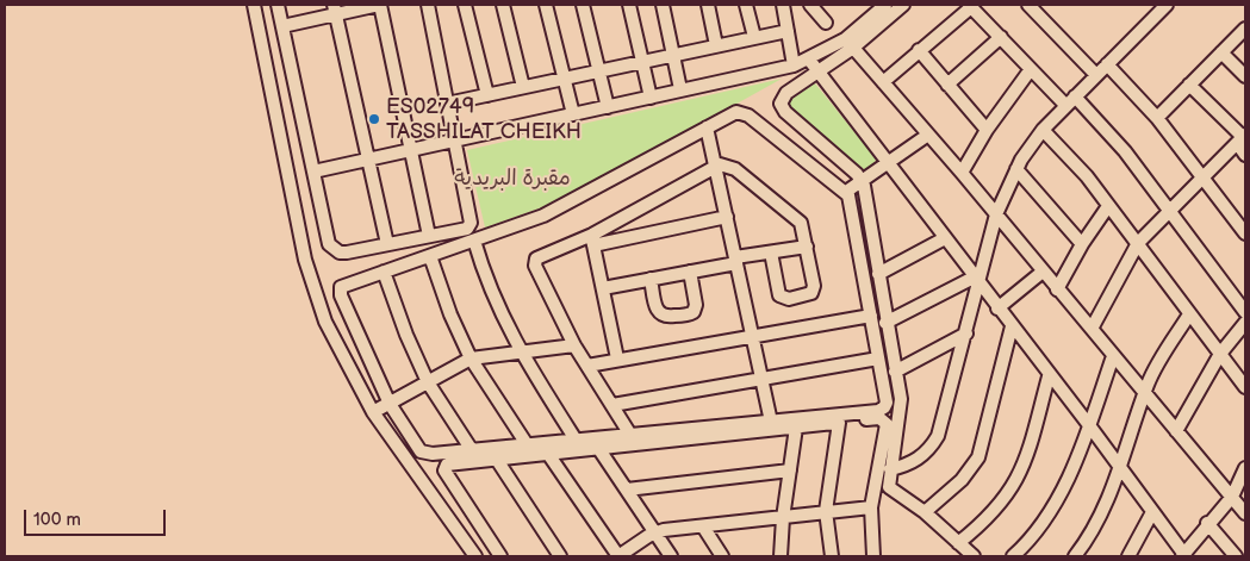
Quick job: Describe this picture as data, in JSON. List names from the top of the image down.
{
  "parks": ["مقبرة البريدية"],
  "places": ["ES02749 TASSHILAT CHEIKH"],
  "scale_bar": "100 m"
}
